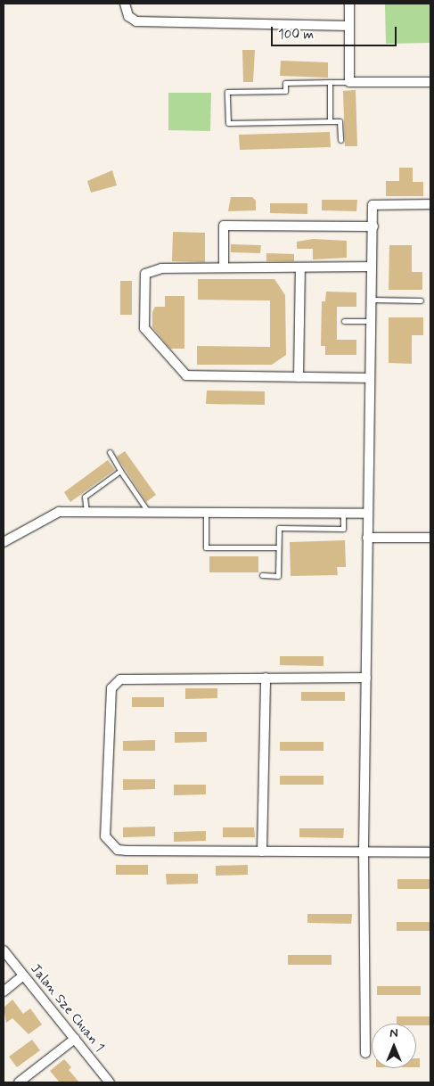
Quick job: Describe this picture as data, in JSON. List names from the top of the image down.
{
  "streets": {
    "street": ["Jalan Sze Chuan 1"]
  },
  "scale_bar": "100 m",
  "north": "top"
}
